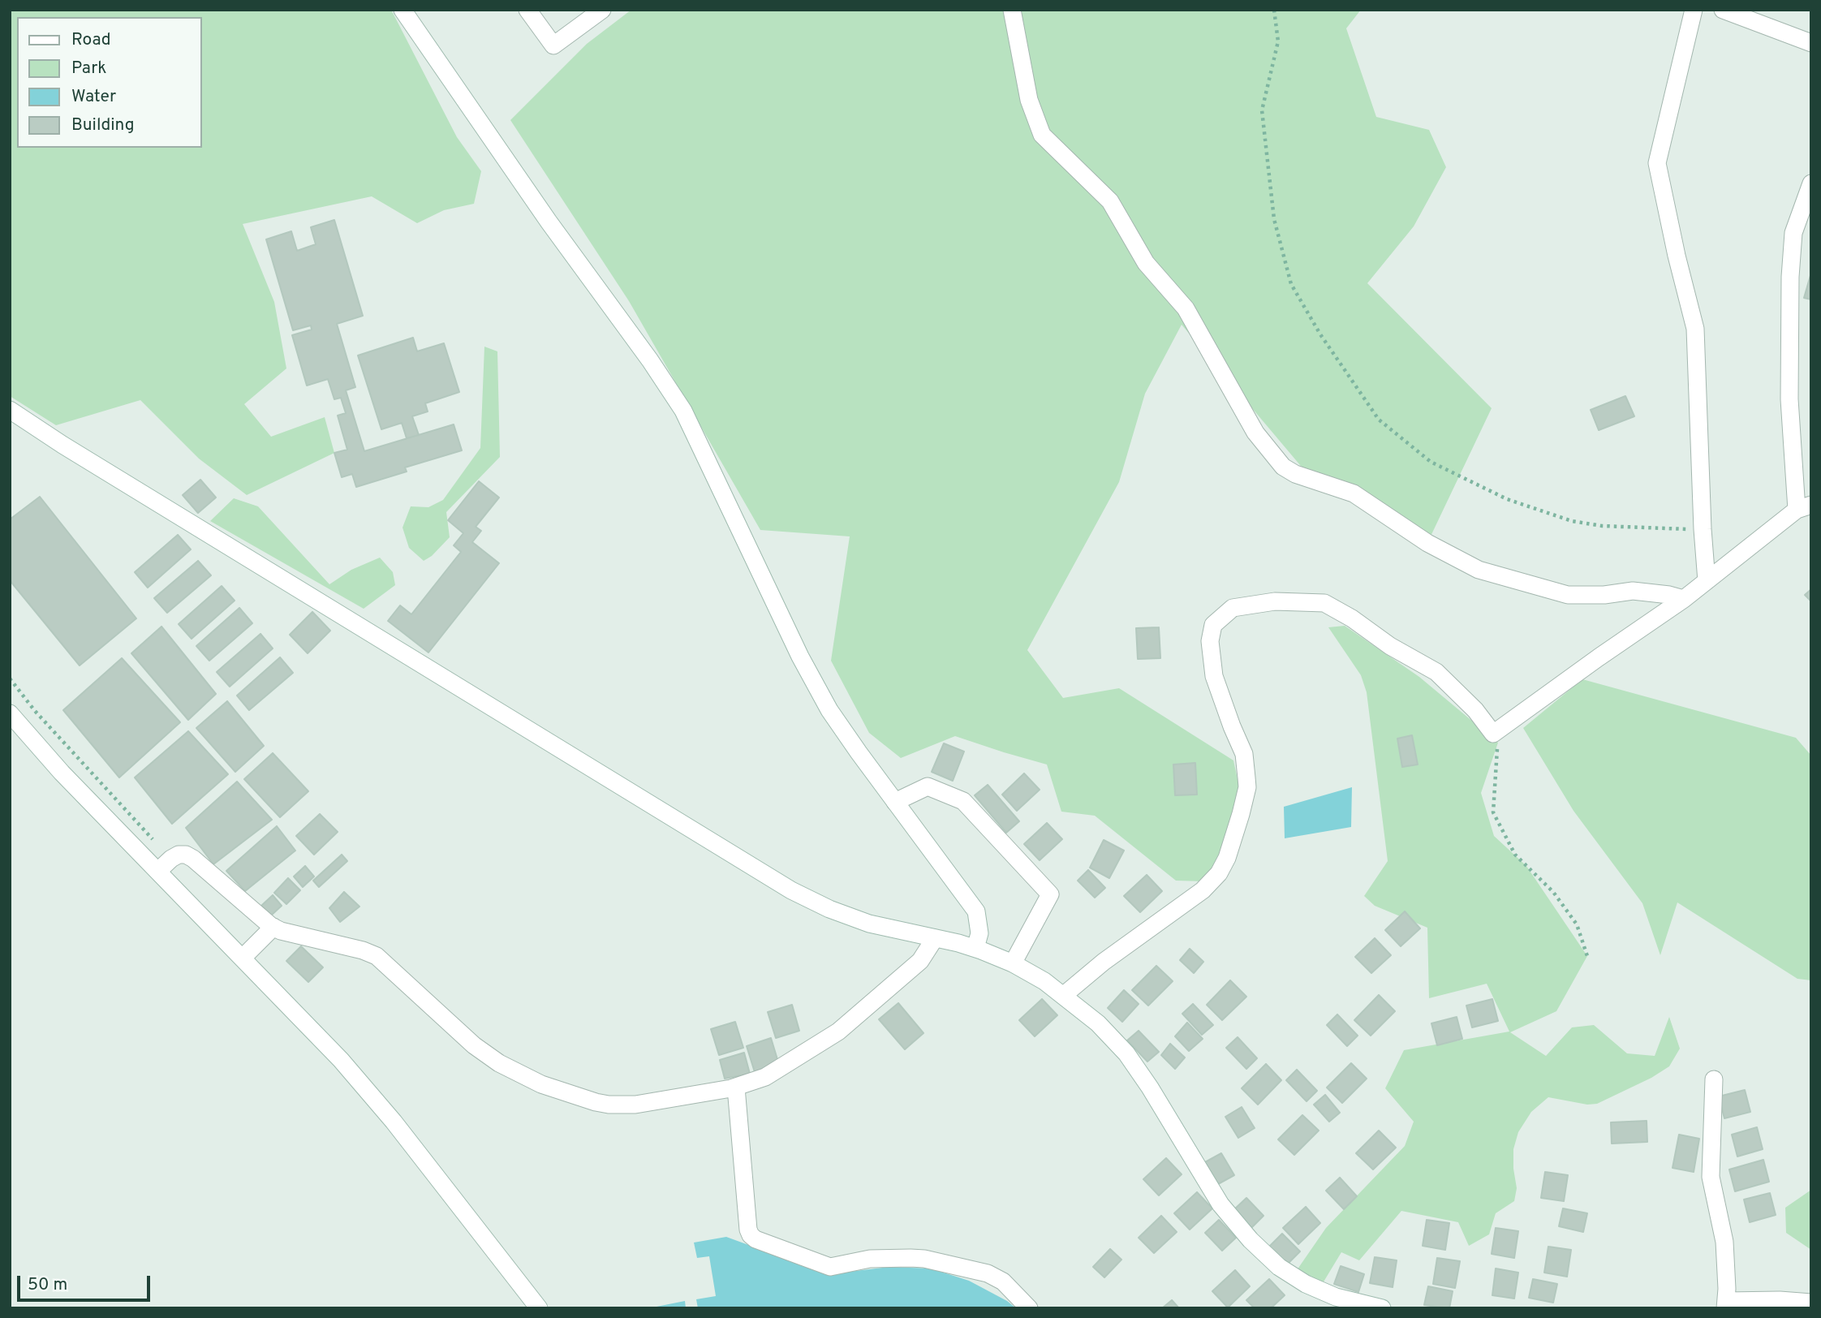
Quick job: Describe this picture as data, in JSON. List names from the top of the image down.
{
  "legend": [
    "Road",
    "Park",
    "Water",
    "Building"
  ],
  "scale_bar": "50 m"
}
